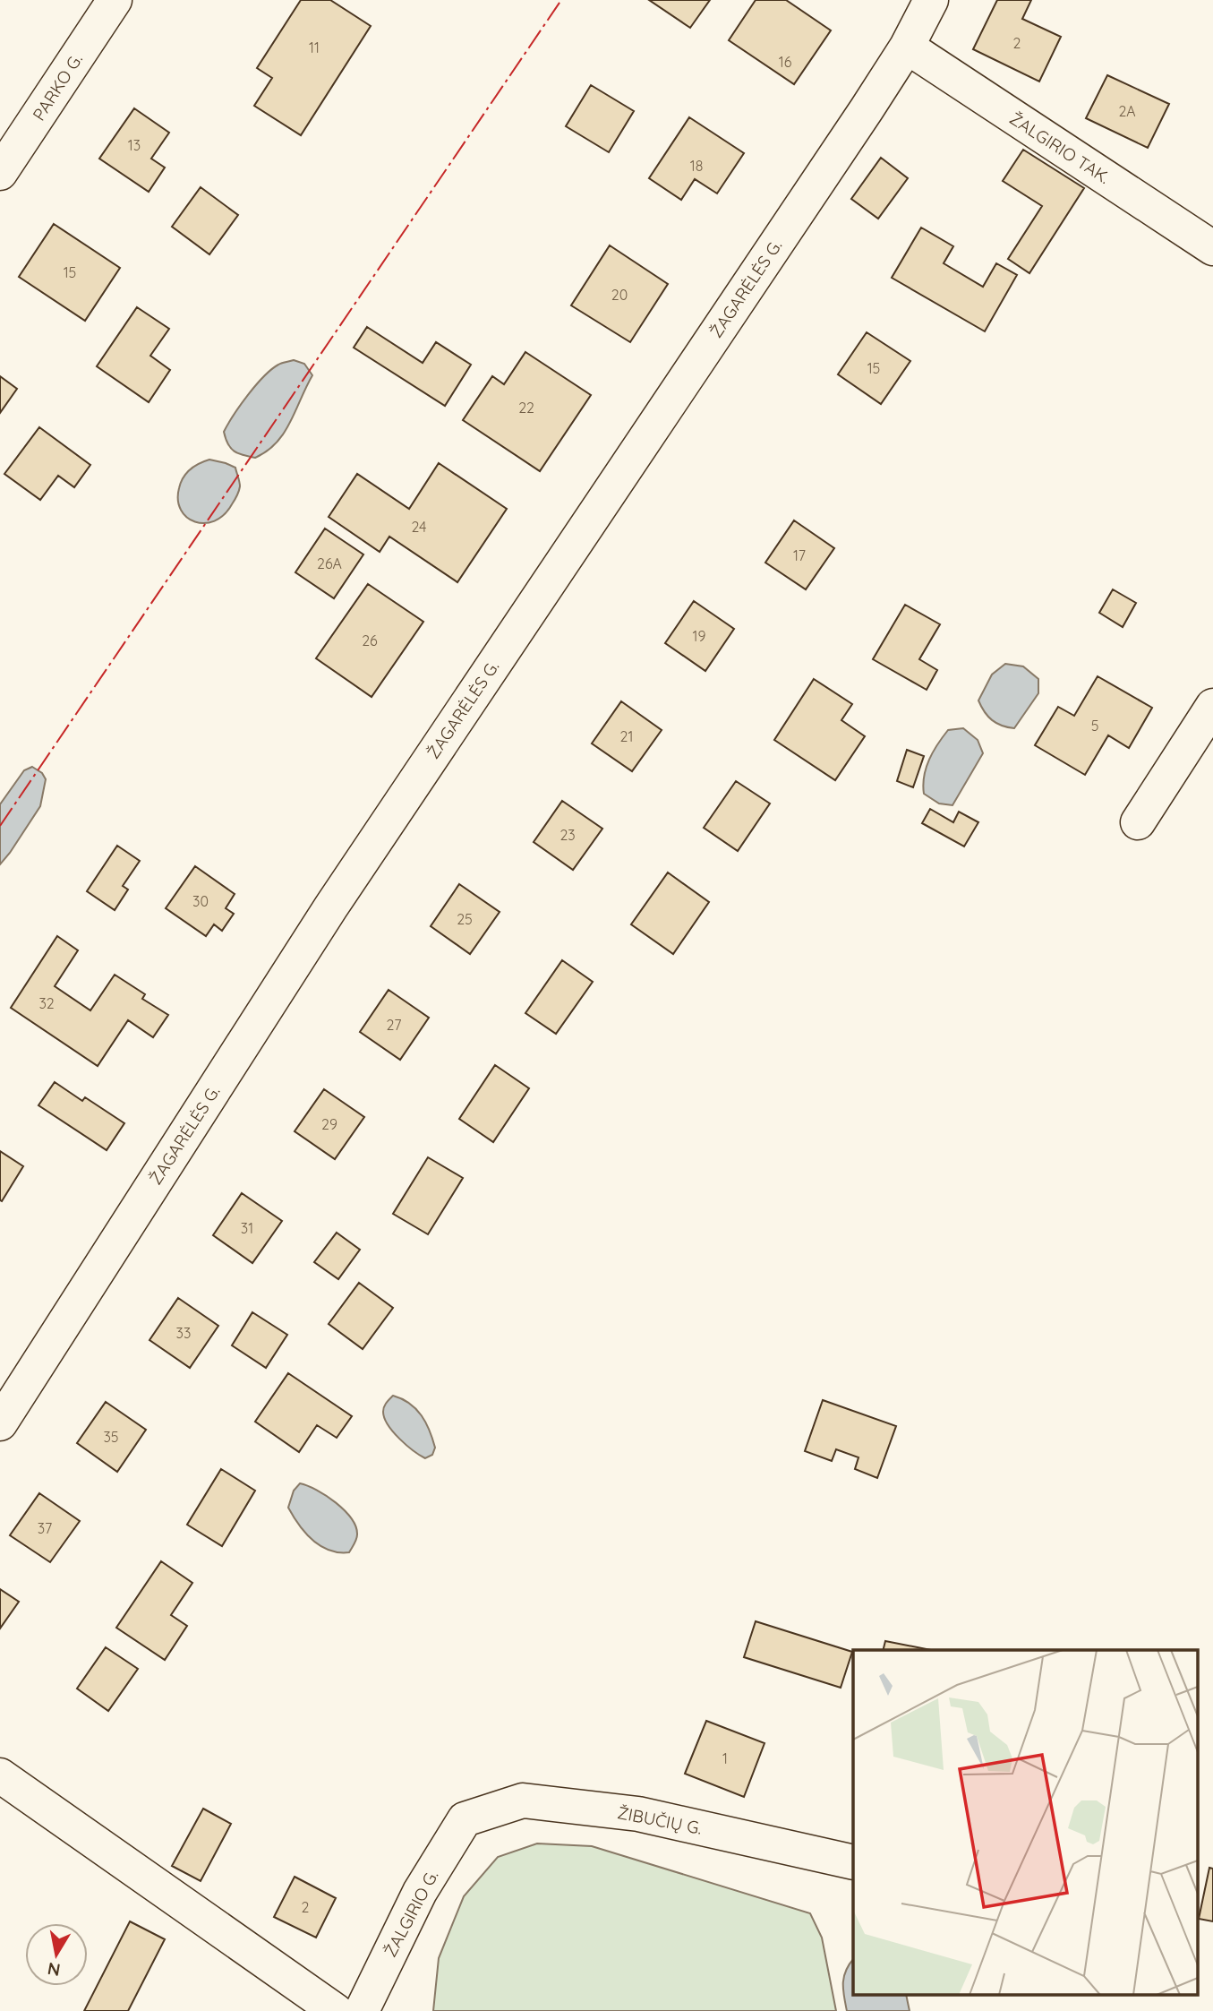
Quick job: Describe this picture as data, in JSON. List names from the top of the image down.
{
  "streets": {
    "street": [
      "PARKO G.",
      "ŽALGIRIO TAK.",
      "ŽAGARĖLĖS G.",
      "ŽIBUČIŲ G.",
      "ŽALGIRIO G."
    ]
  },
  "crossings": [
    ["ŽALGIRIO TAK.", "ŽAGARĖLĖS G."],
    ["ŽIBUČIŲ G.", "ŽALGIRIO G."]
  ],
  "house_numbers": [
    "2",
    "11",
    "16",
    "2A",
    "13",
    "18",
    "15",
    "20",
    "15",
    "22",
    "24",
    "17",
    "26A",
    "19",
    "26",
    "5",
    "21",
    "23",
    "30",
    "25",
    "32",
    "27",
    "29",
    "31",
    "33",
    "35",
    "37",
    "1",
    "2"
  ],
  "north": "bottom"
}
